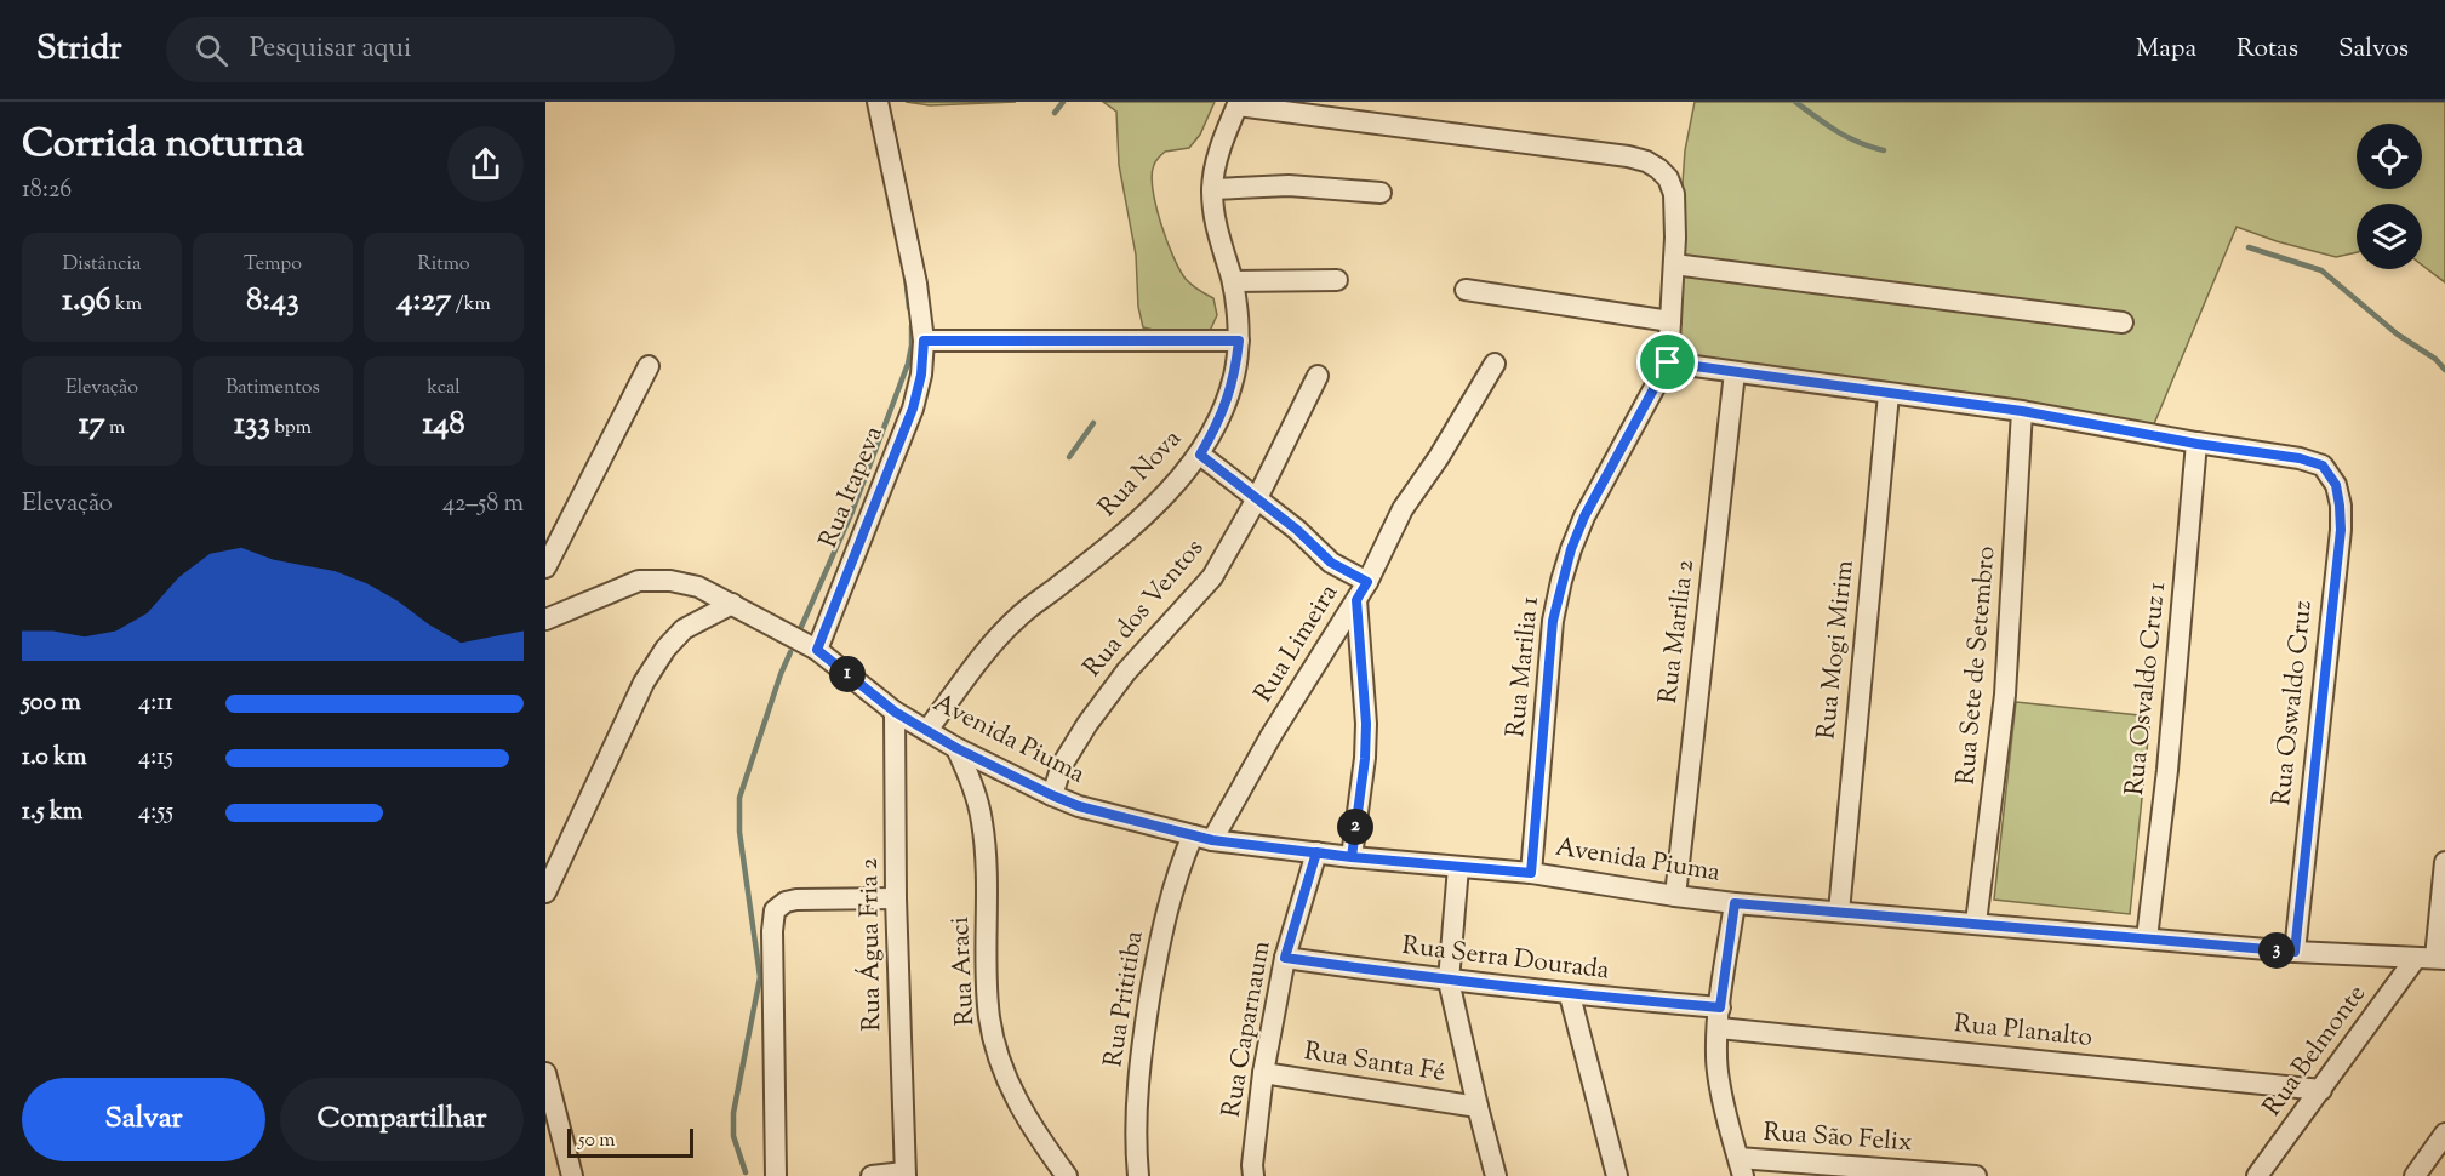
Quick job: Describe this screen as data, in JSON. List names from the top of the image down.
{
  "streets": {
    "street": [
      "Rua Nova",
      "Rua Itapeva",
      "Rua dos Ventos",
      "Rua Marilia 2",
      "Rua Limeira",
      "Rua Mogi Mirim",
      "Rua Sete de Setembro",
      "Rua Marilia 1",
      "Rua Osvaldo Cruz 1",
      "Rua Oswaldo Cruz",
      "Avenida Piuma",
      "Rua Água Fria 2",
      "Rua Serra Dourada",
      "Rua Araci",
      "Rua Prititiba",
      "Rua Caparnaum",
      "Rua Planalto",
      "Rua Belmonte",
      "Rua Santa Fé",
      "Rua São Felix"
    ]
  },
  "crossings": [
    ["Rua Nova", "Avenida Piuma"],
    ["Rua Itapeva", "Avenida Piuma"],
    ["Rua dos Ventos", "Avenida Piuma"],
    ["Rua Marilia 2", "Avenida Piuma"],
    ["Rua Limeira", "Avenida Piuma"],
    ["Rua Limeira", "Rua Prititiba"],
    ["Rua Mogi Mirim", "Avenida Piuma"],
    ["Rua Sete de Setembro", "Avenida Piuma"],
    ["Rua Marilia 1", "Avenida Piuma"],
    ["Rua Osvaldo Cruz 1", "Rua Oswaldo Cruz"],
    ["Rua Osvaldo Cruz 1", "Avenida Piuma"],
    ["Rua Oswaldo Cruz", "Avenida Piuma"],
    ["Avenida Piuma", "Rua Água Fria 2"],
    ["Avenida Piuma", "Rua Araci"],
    ["Avenida Piuma", "Rua Prititiba"],
    ["Avenida Piuma", "Rua Caparnaum"],
    ["Avenida Piuma", "Rua Belmonte"],
    ["Rua Serra Dourada", "Rua Caparnaum"],
    ["Rua Serra Dourada", "Rua Planalto"],
    ["Rua Caparnaum", "Rua Santa Fé"],
    ["Rua Planalto", "Rua Belmonte"]
  ],
  "scale_bar": "50 m",
  "page": {
    "header": "Stridr",
    "search": "Pesquisar aqui",
    "nav": ["Mapa", "Rotas", "Salvos"],
    "heading": ["Corrida noturna", "18:26"],
    "stats": [
      ["Distância", "1.96 km"],
      ["Tempo", "8:43"],
      ["Ritmo", "4:27 /km"],
      ["Elevação", "17 m"],
      ["Batimentos", "133 bpm"],
      ["kcal", "148"]
    ],
    "chart": ["Elevação", "42–58 m"],
    "pins": ["1", "2", "3"],
    "list": [
      {
        "name": "500 m",
        "note": "4:11"
      },
      {
        "name": "1.0 km",
        "note": "4:15"
      },
      {
        "name": "1.5 km",
        "note": "4:55"
      }
    ],
    "buttons": ["Salvar", "Compartilhar"],
    "scale": "50 m"
  }
}
